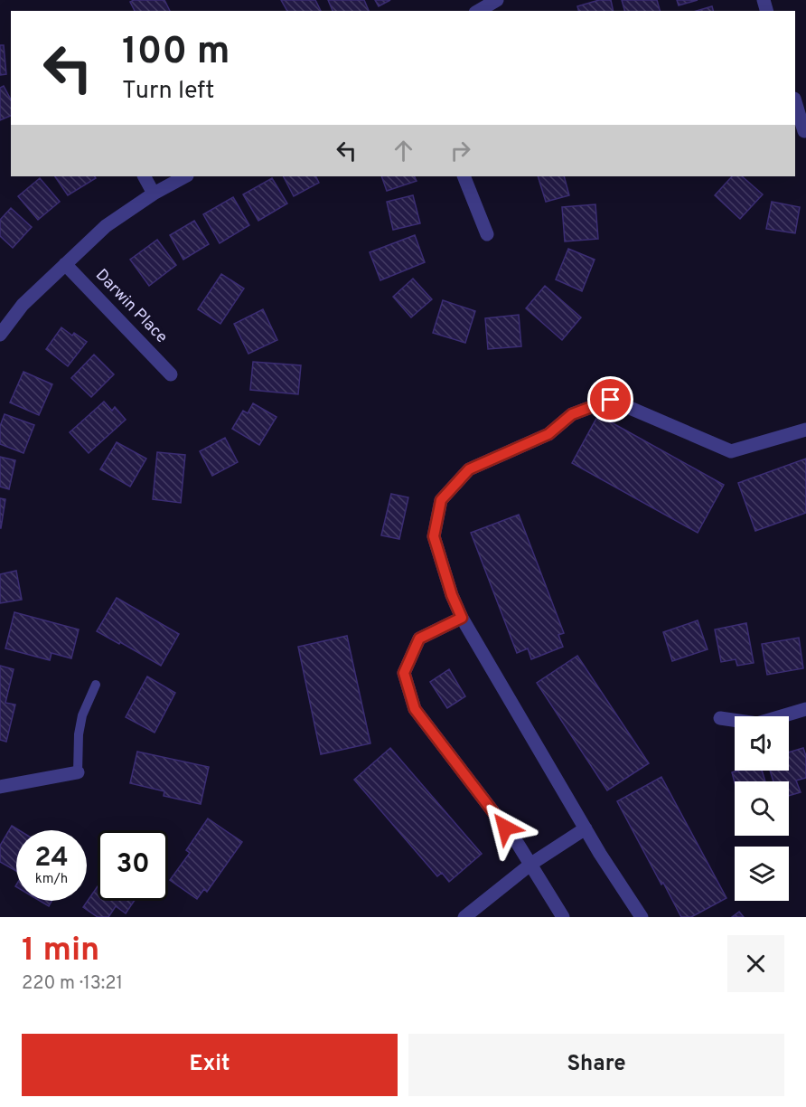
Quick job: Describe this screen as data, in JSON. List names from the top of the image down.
{
  "streets": {
    "street": ["Darwin Place"]
  },
  "page": {
    "turn": ["100 m", "Turn left"],
    "speed": "24 km/h",
    "limit": "30",
    "heading": ["1 min", "220 m · 13:21"],
    "buttons": ["Exit", "Share"]
  }
}
